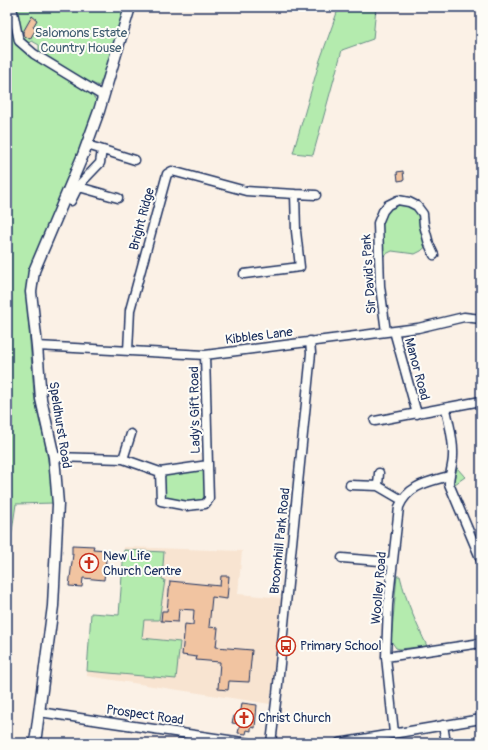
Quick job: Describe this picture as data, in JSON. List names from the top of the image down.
{
  "streets": {
    "street": [
      "Bright Ridge",
      "Sir David's Park",
      "Kibbles Lane",
      "Manor Road",
      "Lady's Gift Road",
      "Speldhurst Road",
      "Broomhill Park Road",
      "Woolley Road",
      "Prospect Road"
    ]
  },
  "crossings": [
    ["Bright Ridge", "Kibbles Lane"],
    ["Sir David's Park", "Kibbles Lane"],
    ["Sir David's Park", "Manor Road"],
    ["Kibbles Lane", "Manor Road"],
    ["Kibbles Lane", "Lady's Gift Road"],
    ["Kibbles Lane", "Speldhurst Road"],
    ["Kibbles Lane", "Broomhill Park Road"],
    ["Lady's Gift Road", "Speldhurst Road"],
    ["Speldhurst Road", "Prospect Road"]
  ],
  "parks": ["Salomons Estate Country House"],
  "places": {
    "church": ["New Life Church Centre", "Christ Church"],
    "bus stop": ["Primary School"]
  }
}
